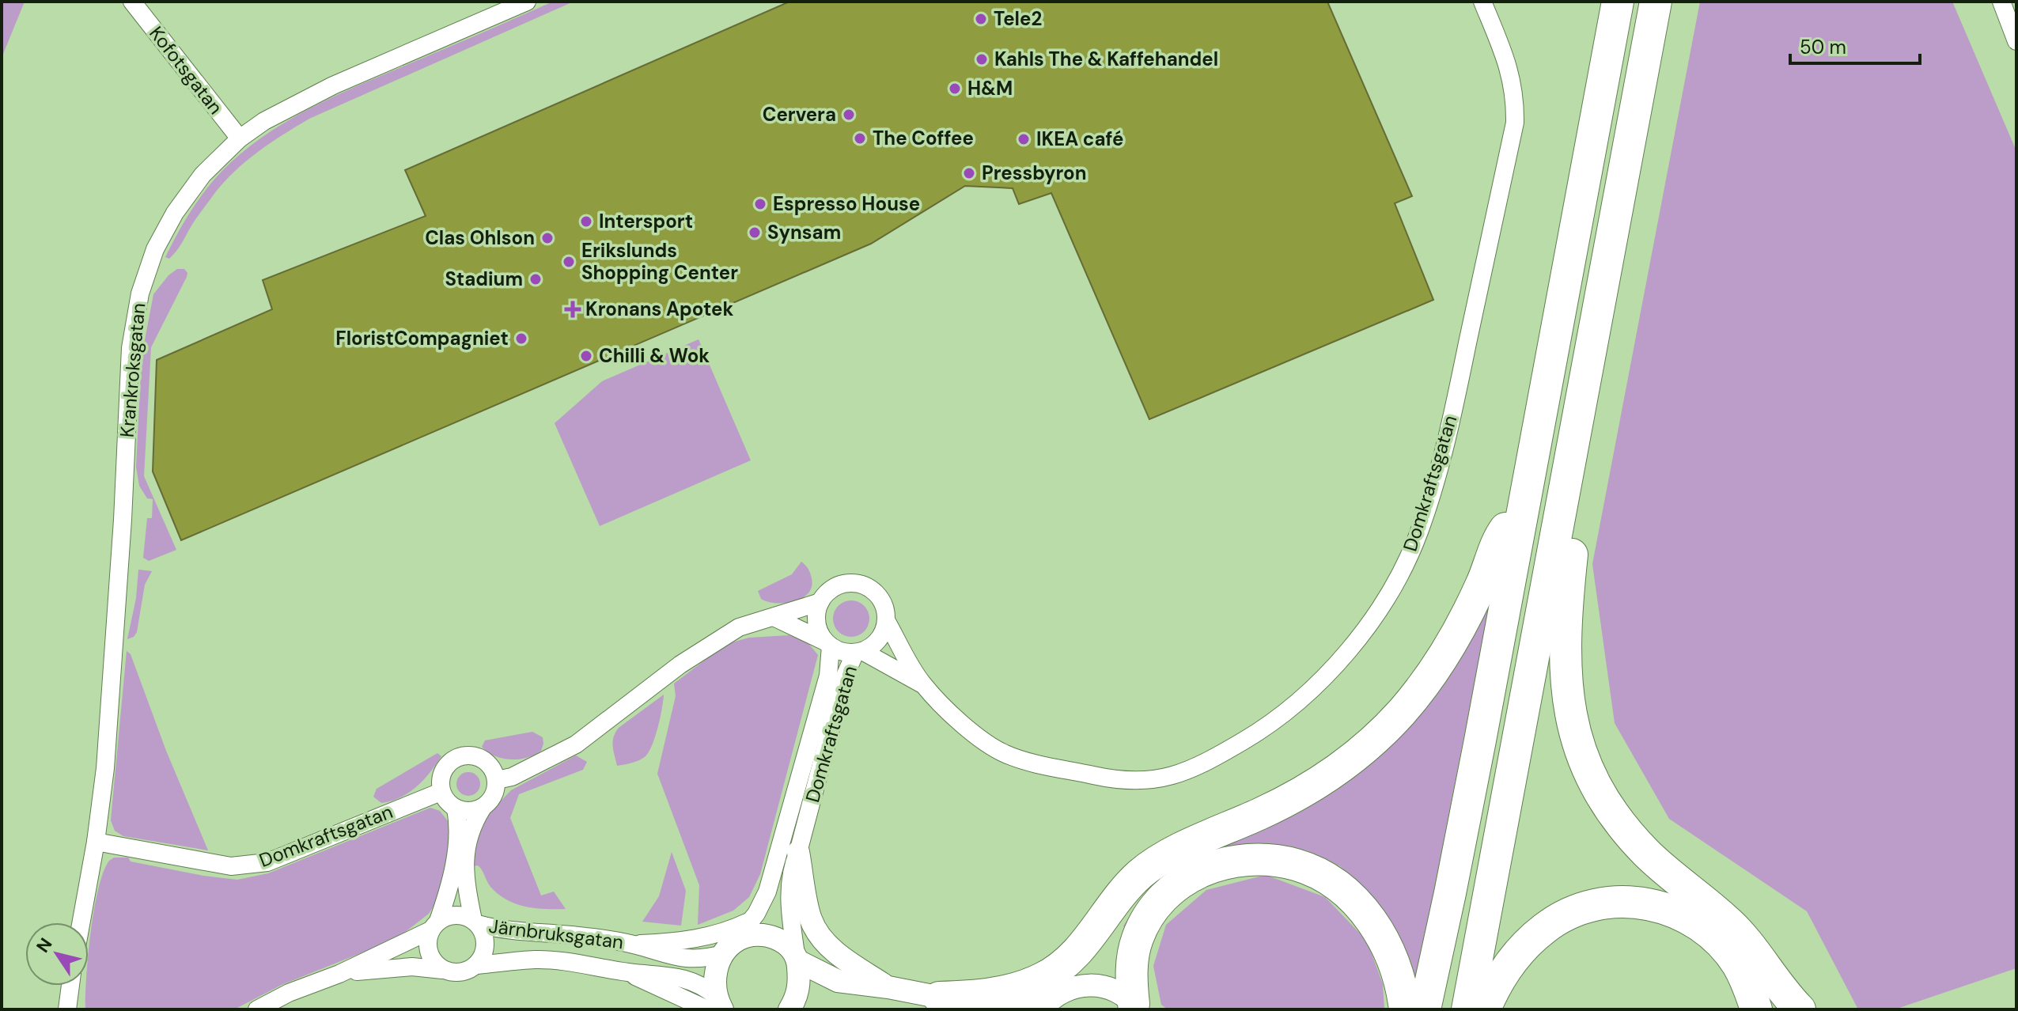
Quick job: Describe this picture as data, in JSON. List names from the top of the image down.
{
  "streets": {
    "street": [
      "Kofotsgatan",
      "Krankroksgatan",
      "Domkraftsgatan",
      "Järnbruksgatan"
    ]
  },
  "crossings": [
    ["Kofotsgatan", "Krankroksgatan"],
    ["Krankroksgatan", "Domkraftsgatan"],
    ["Domkraftsgatan", "Järnbruksgatan"]
  ],
  "places": {
    "other": [
      "Tele2",
      "Kahls The & Kaffehandel",
      "H&M",
      "Cervera",
      "The Coffee",
      "IKEA café",
      "Pressbyron",
      "Espresso House",
      "Intersport",
      "Synsam",
      "Clas Ohlson",
      "Erikslunds Shopping Center",
      "Stadium",
      "FloristCompagniet",
      "Chilli & Wok"
    ],
    "health": ["Kronans Apotek"]
  },
  "scale_bar": "50 m",
  "north": "top left"
}
